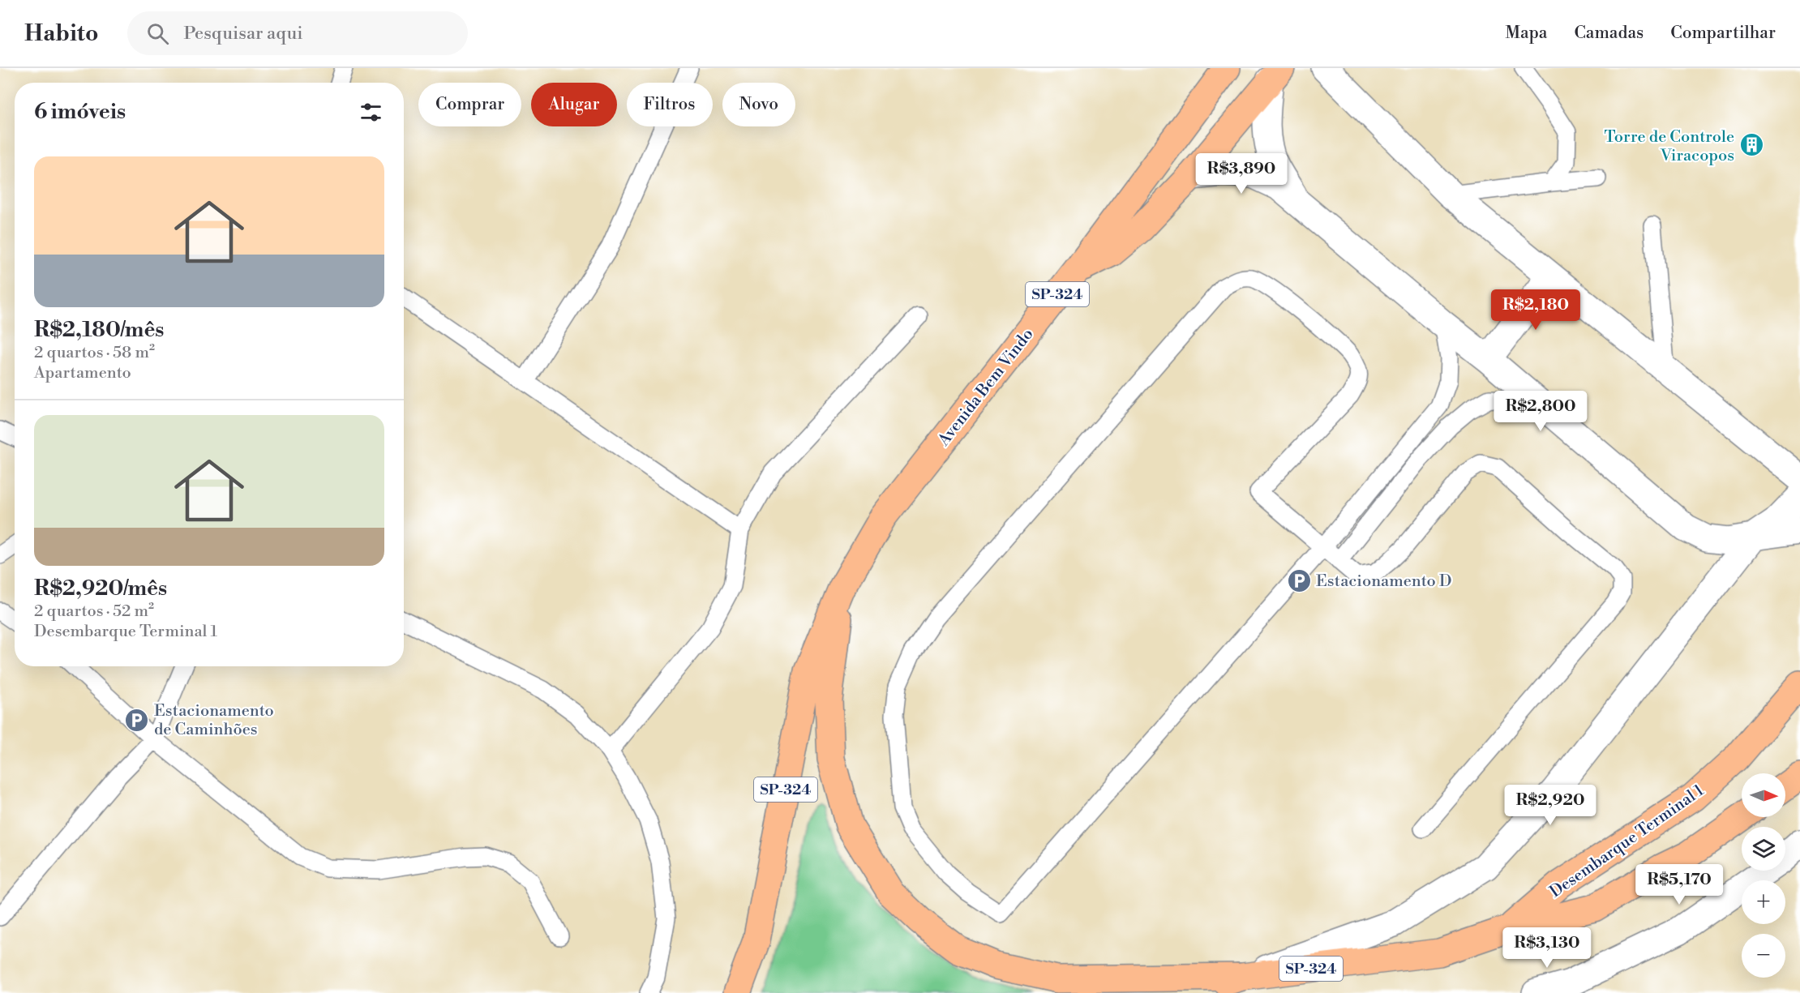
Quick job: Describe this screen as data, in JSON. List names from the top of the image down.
{
  "streets": {
    "main road": ["SP-324", "Avenida Bem Vindo", "Desembarque Terminal 1"]
  },
  "crossings": [
    ["SP-324", "Avenida Bem Vindo"],
    ["SP-324", "Desembarque Terminal 1"]
  ],
  "places": {
    "building": ["Torre de Controle Viracopos"],
    "parking": ["Estacionamento D", "Estacionamento de Caminhões"]
  },
  "north": "right",
  "page": {
    "header": "Habito",
    "search": "Pesquisar aqui",
    "nav": ["Mapa", "Camadas", "Compartilhar"],
    "chip": [
      "Comprar",
      "Alugar",
      "Filtros",
      "Novo"
    ],
    "heading": "6 imóveis",
    "list": [
      {
        "name": "R$2,180/mês",
        "note": "2 quartos · 58 m² · Apartamento"
      },
      {
        "name": "R$2,920/mês",
        "note": "2 quartos · 52 m² · Desembarque Terminal 1"
      }
    ],
    "price": [
      "R$3,890",
      "R$2,180",
      "R$2,800",
      "R$2,920",
      "R$5,170",
      "R$3,130"
    ],
    "map_buttons": ["+", "−"]
  }
}
